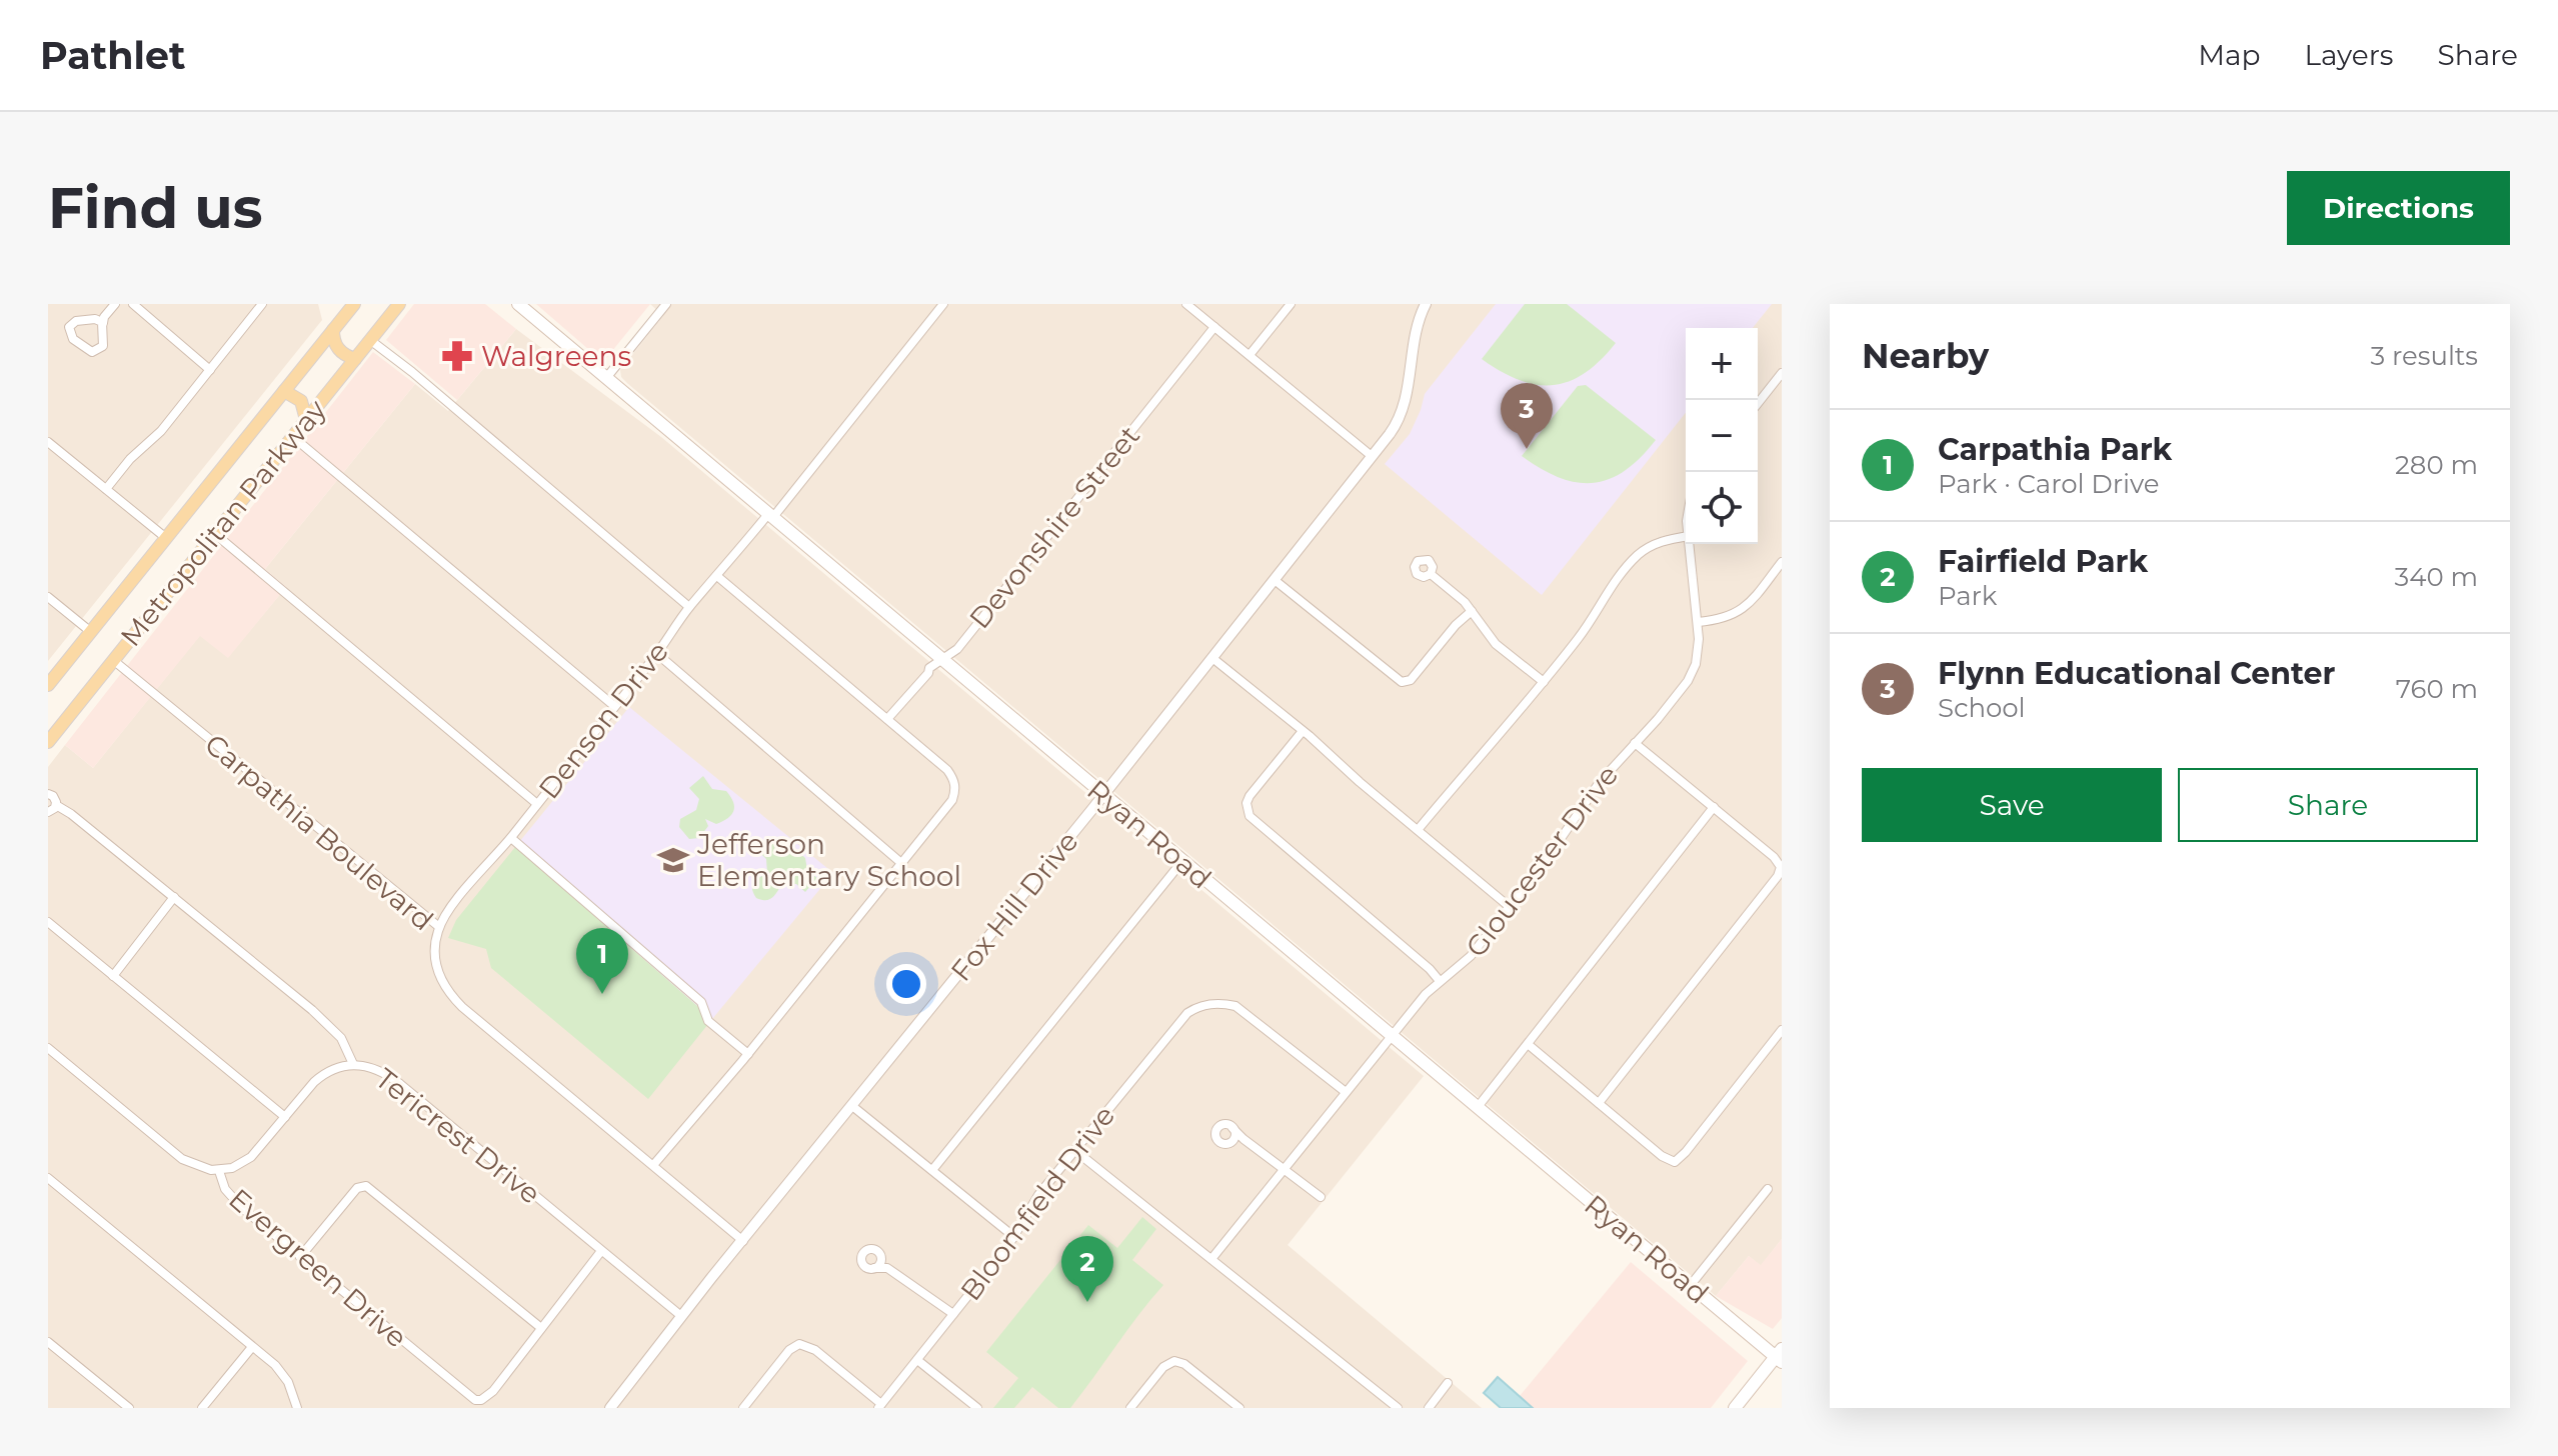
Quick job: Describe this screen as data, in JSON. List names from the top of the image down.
{
  "streets": {
    "main road": ["Metropolitan Parkway", "Ryan Road"],
    "street": [
      "Devonshire Street",
      "Denson Drive",
      "Carpathia Boulevard",
      "Gloucester Drive",
      "Fox Hill Drive",
      "Tericrest Drive",
      "Bloomfield Drive",
      "Evergreen Drive"
    ]
  },
  "crossings": [
    ["Metropolitan Parkway", "Carpathia Boulevard"],
    ["Devonshire Street", "Ryan Road"],
    ["Denson Drive", "Carpathia Boulevard"],
    ["Denson Drive", "Ryan Road"],
    ["Carpathia Boulevard", "Fox Hill Drive"],
    ["Ryan Road", "Gloucester Drive"],
    ["Ryan Road", "Fox Hill Drive"],
    ["Gloucester Drive", "Bloomfield Drive"],
    ["Fox Hill Drive", "Tericrest Drive"]
  ],
  "places": {
    "pharmacy": ["Walgreens"],
    "school or university": ["Jefferson Elementary School"]
  },
  "page": {
    "header": "Pathlet",
    "nav": ["Map", "Layers", "Share"],
    "buttons": [
      "Directions",
      ["Save", "Share"]
    ],
    "title": "Find us",
    "heading": ["Nearby", "3 results"],
    "map_buttons": ["+", "−"],
    "pins": ["3", "1", "2"],
    "list": [
      {
        "mark": "1",
        "name": "Carpathia Park",
        "note": "Park · Carol Drive",
        "value": "280 m"
      },
      {
        "mark": "2",
        "name": "Fairfield Park",
        "note": "Park",
        "value": "340 m"
      },
      {
        "mark": "3",
        "name": "Flynn Educational Center",
        "note": "School",
        "value": "760 m"
      }
    ]
  }
}
